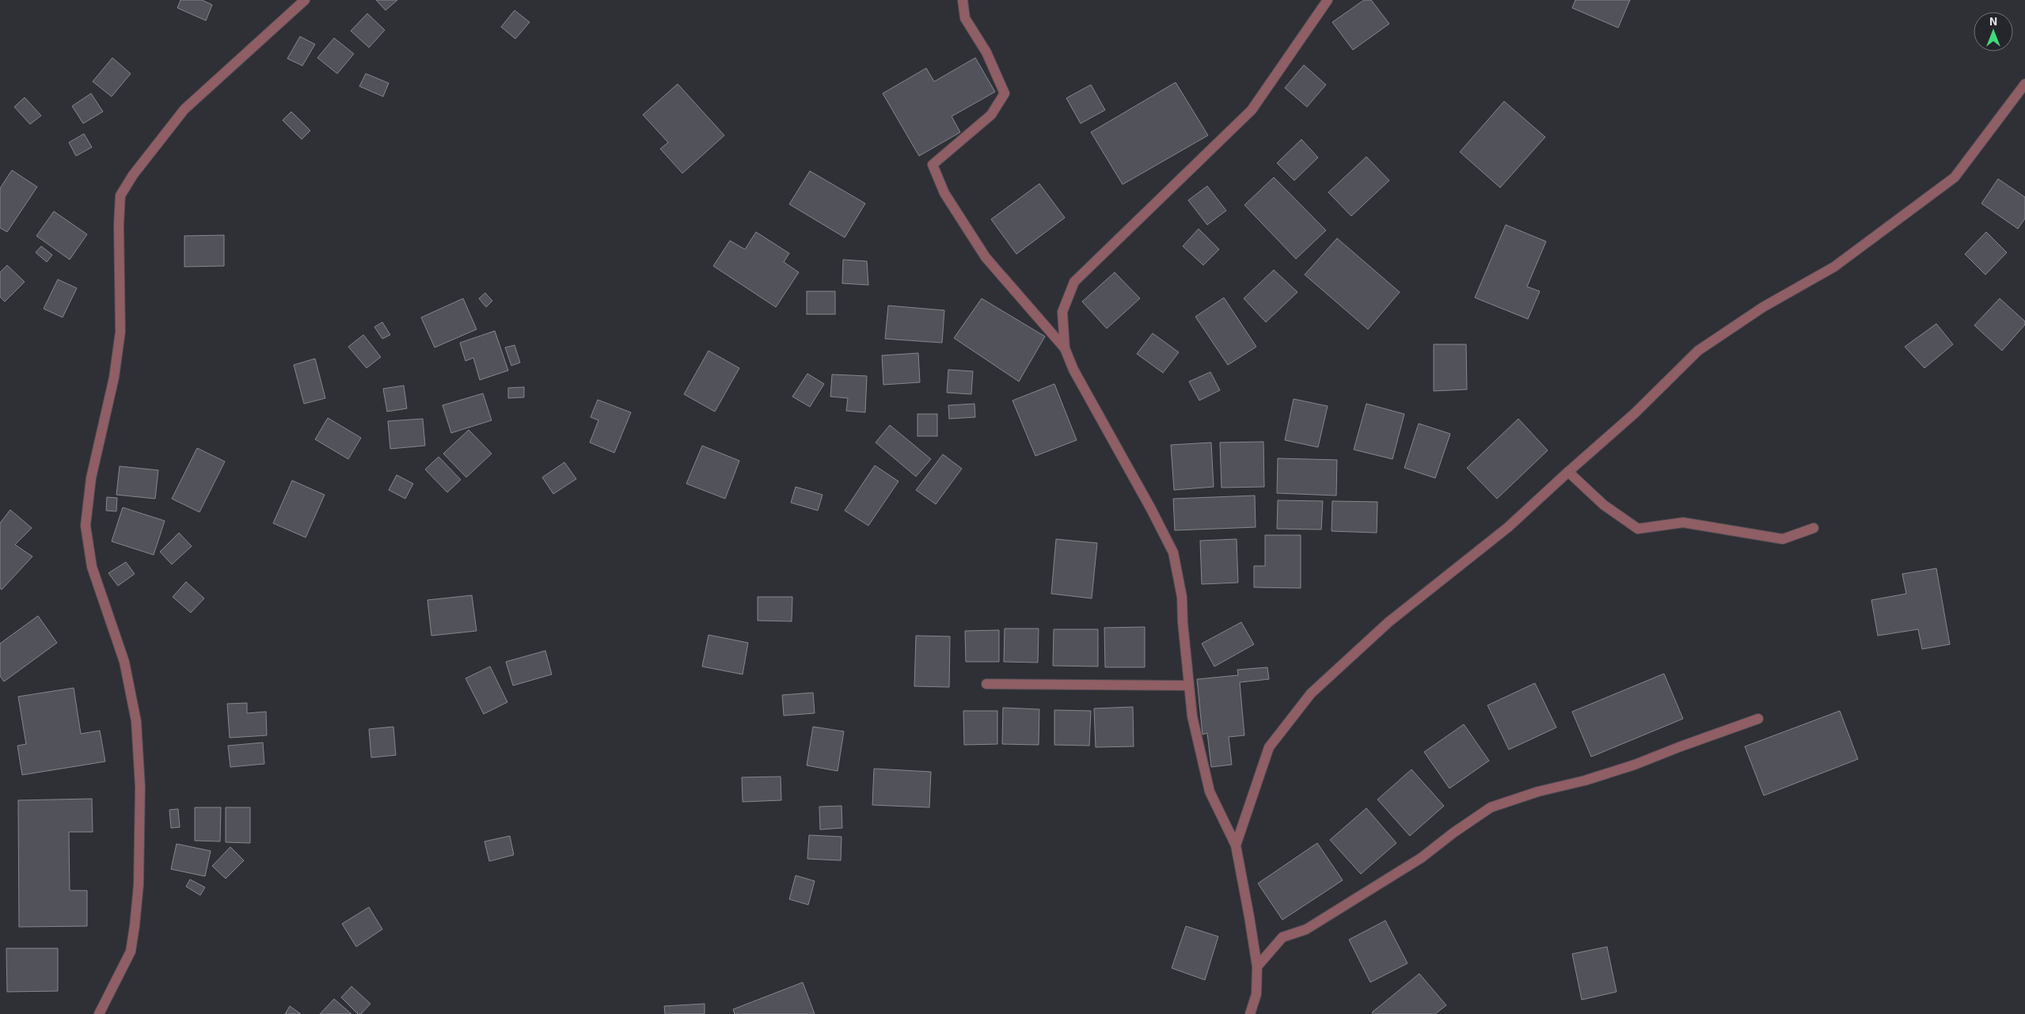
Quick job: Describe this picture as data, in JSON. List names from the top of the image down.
{
  "north": "top"
}
